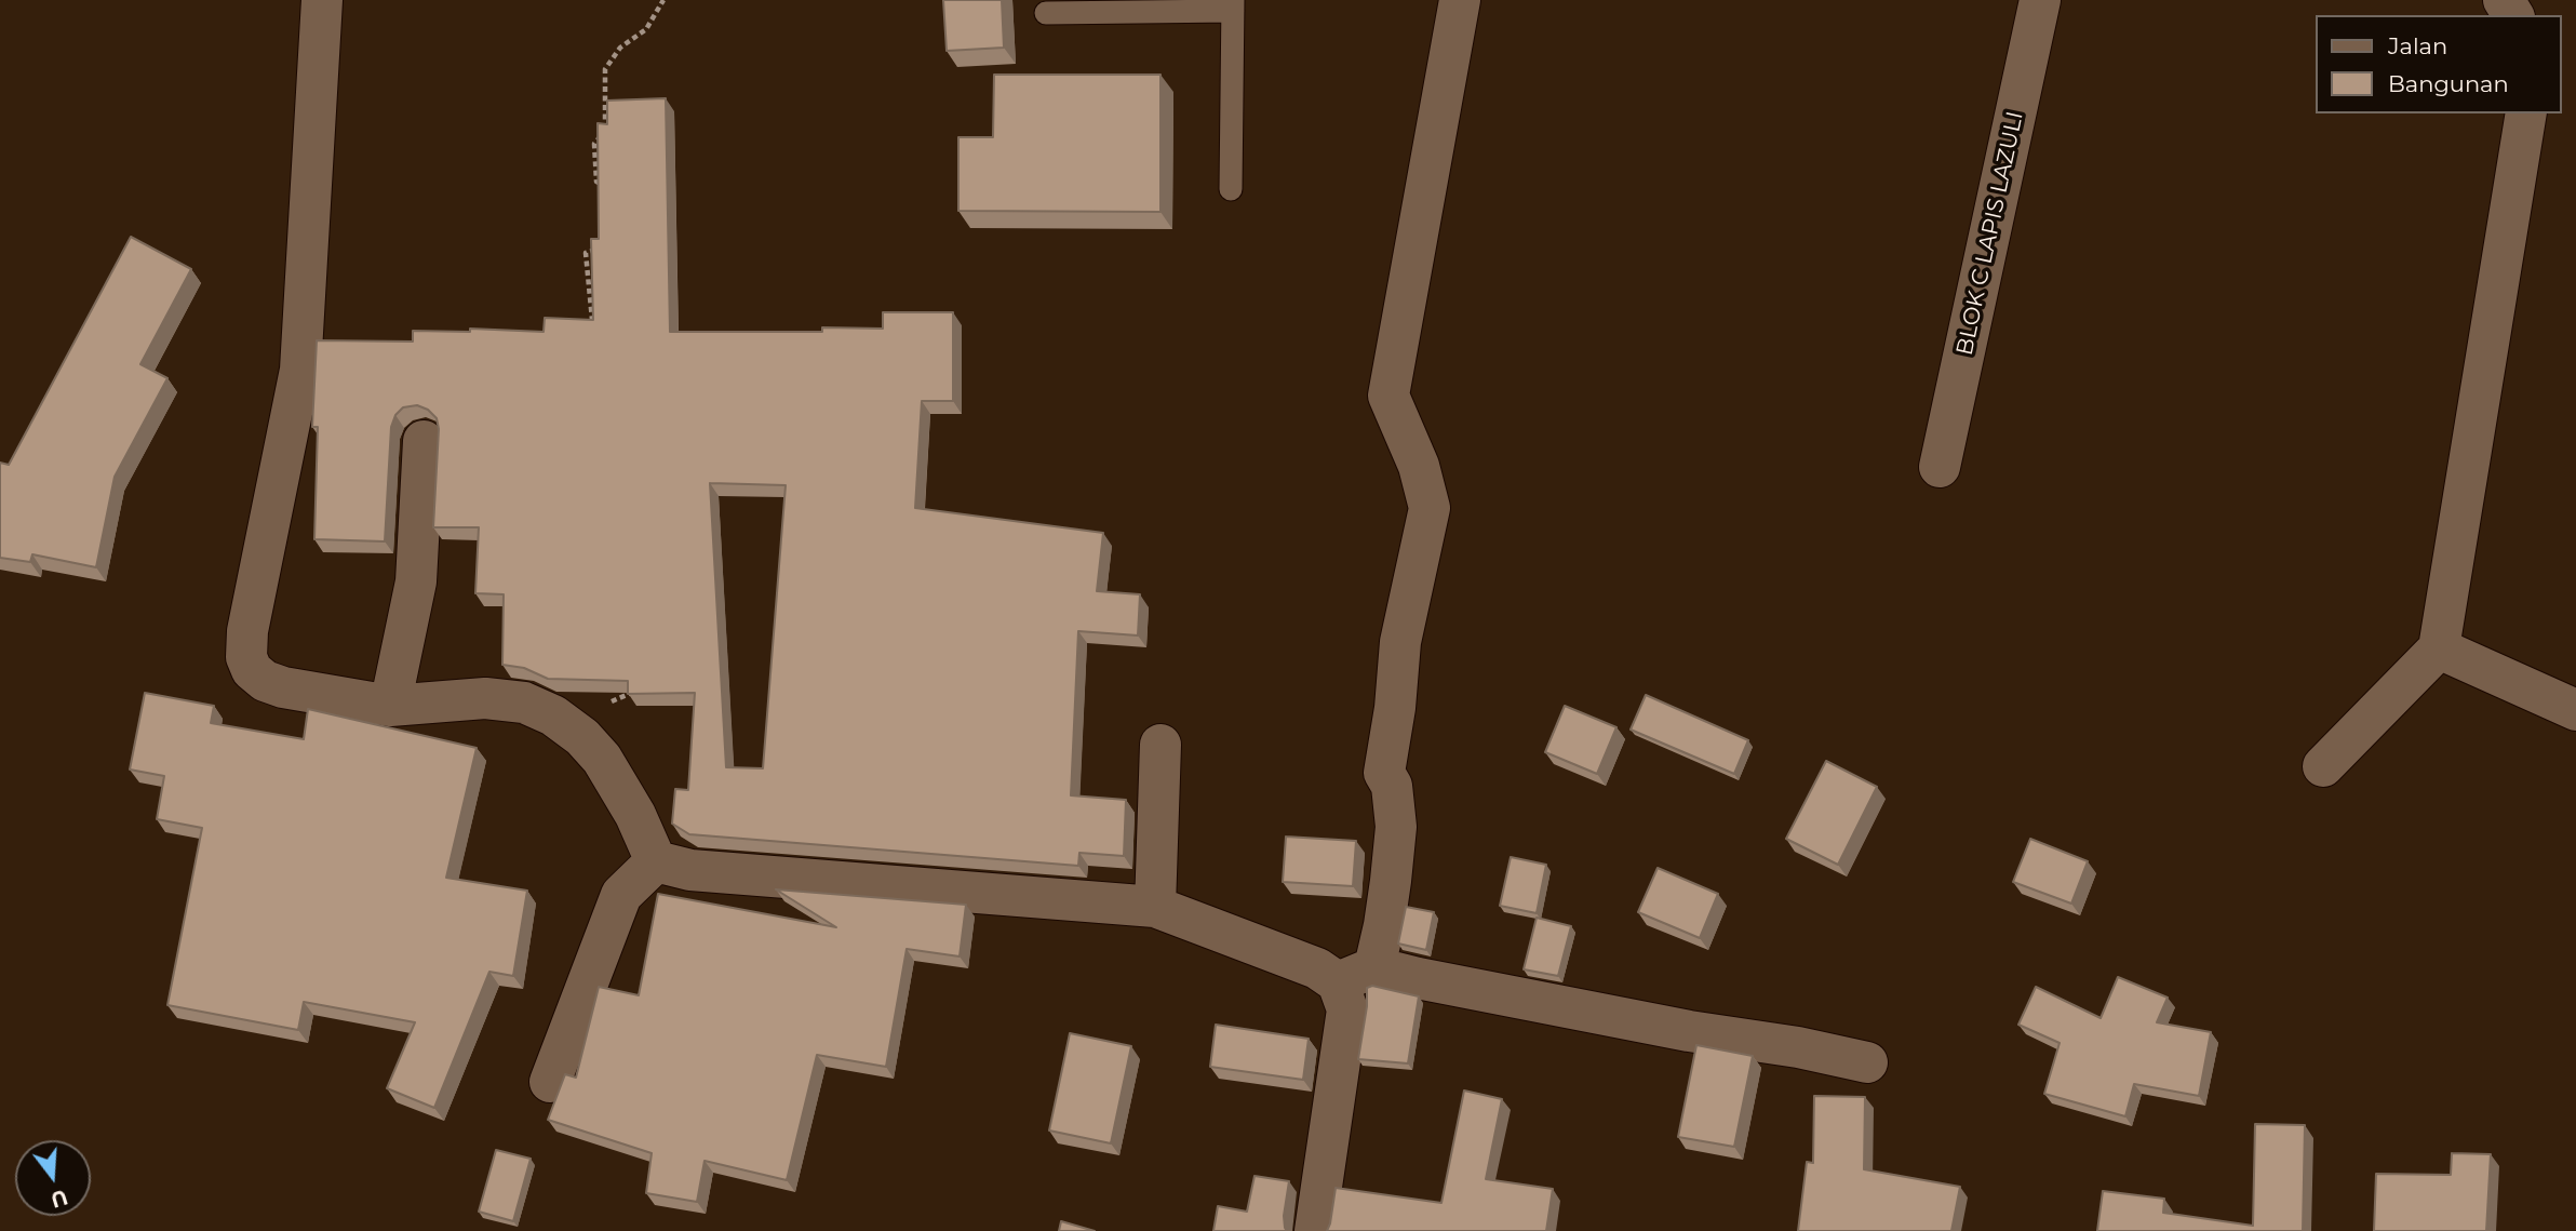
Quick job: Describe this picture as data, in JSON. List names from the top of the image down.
{
  "streets": {
    "street": ["BLOK C LAPIS LAZULI"]
  },
  "legend": ["Jalan", "Bangunan"],
  "north": "bottom"
}
